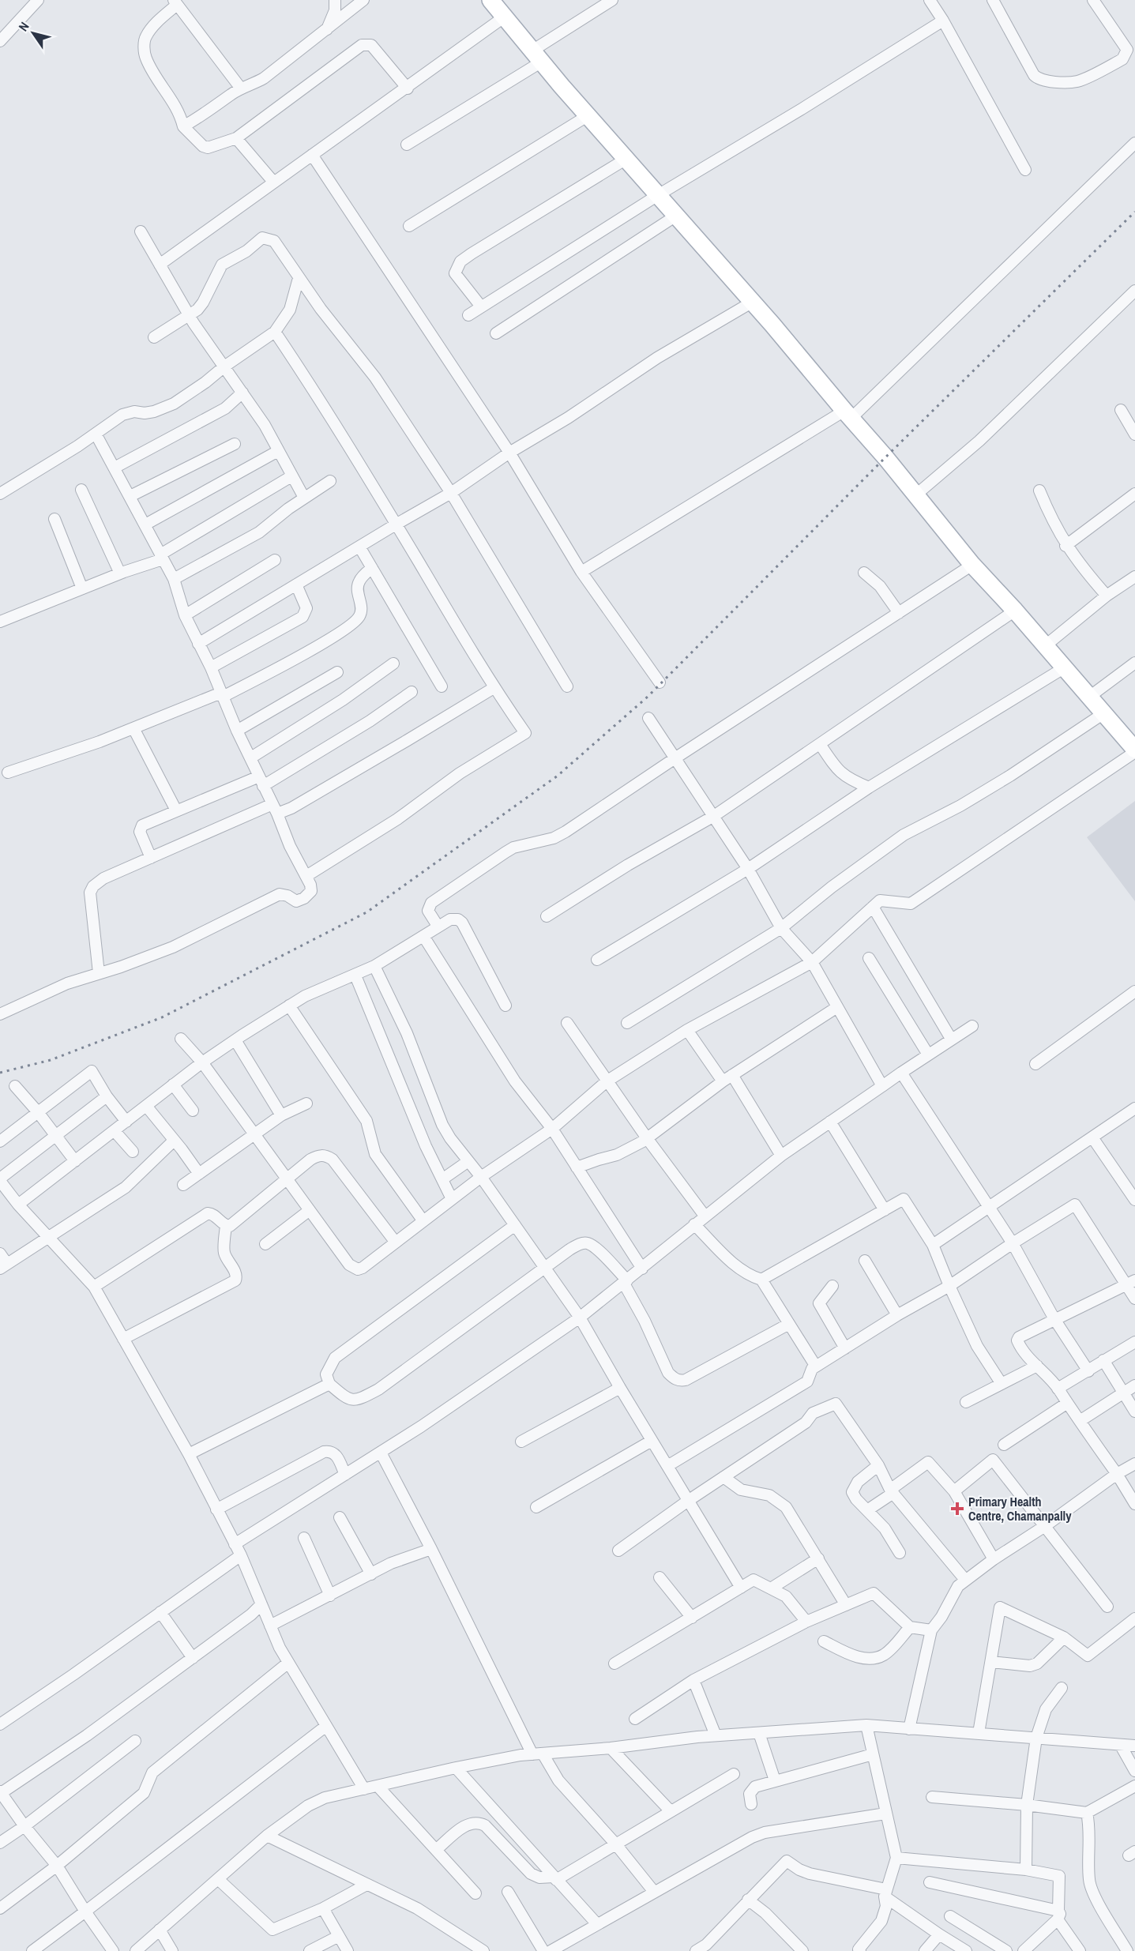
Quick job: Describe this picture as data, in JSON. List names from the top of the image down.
{
  "places": {
    "health": ["Primary Health Centre, Chamanpally"]
  },
  "north": "top left"
}
